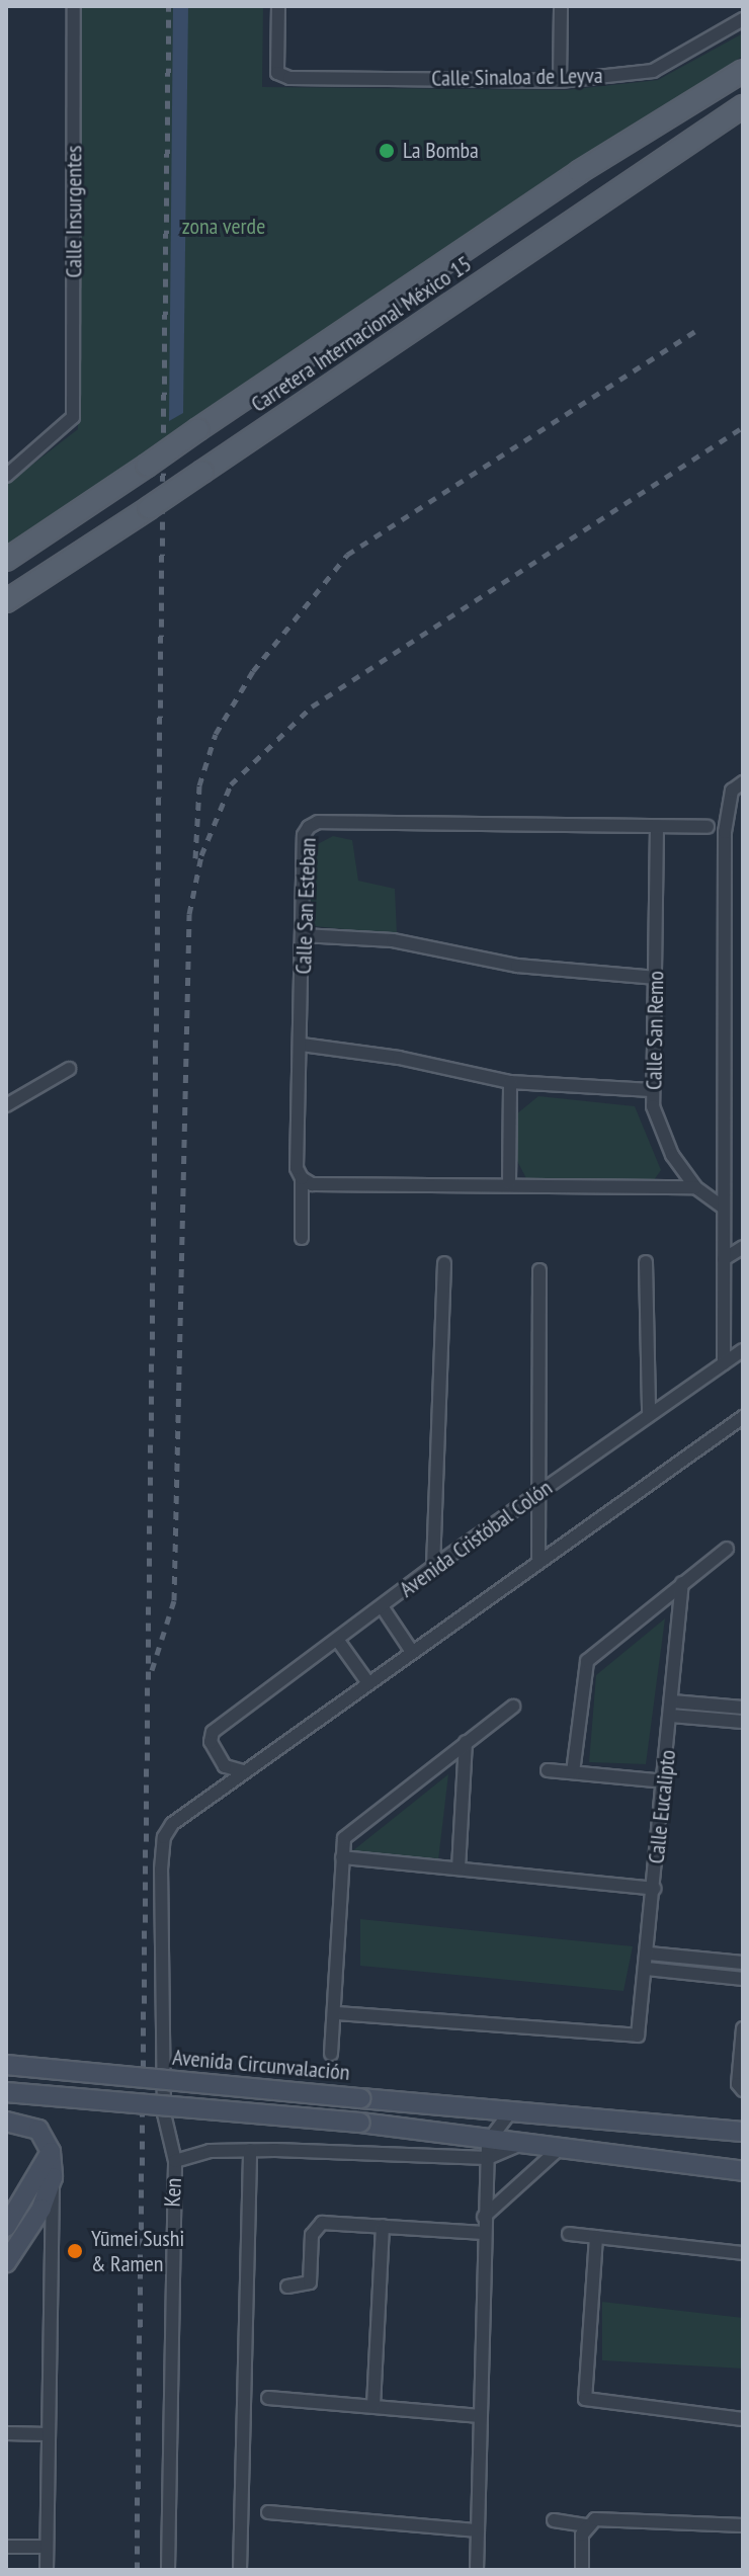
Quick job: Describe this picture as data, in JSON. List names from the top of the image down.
{
  "streets": {
    "main road": ["Carretera Internacional México 15"],
    "street": [
      "Calle Sinaloa de Leyva",
      "Calle Insurgentes",
      "Calle San Esteban",
      "Calle San Remo",
      "Avenida Cristóbal Colón",
      "Calle Eucalipto",
      "Avenida Circunvalación",
      "Ken"
    ]
  },
  "crossings": [
    ["Calle San Esteban", "Calle San Remo"]
  ],
  "parks": ["zona verde"],
  "places": ["La Bomba", "Yūmei Sushi & Ramen"]
}
